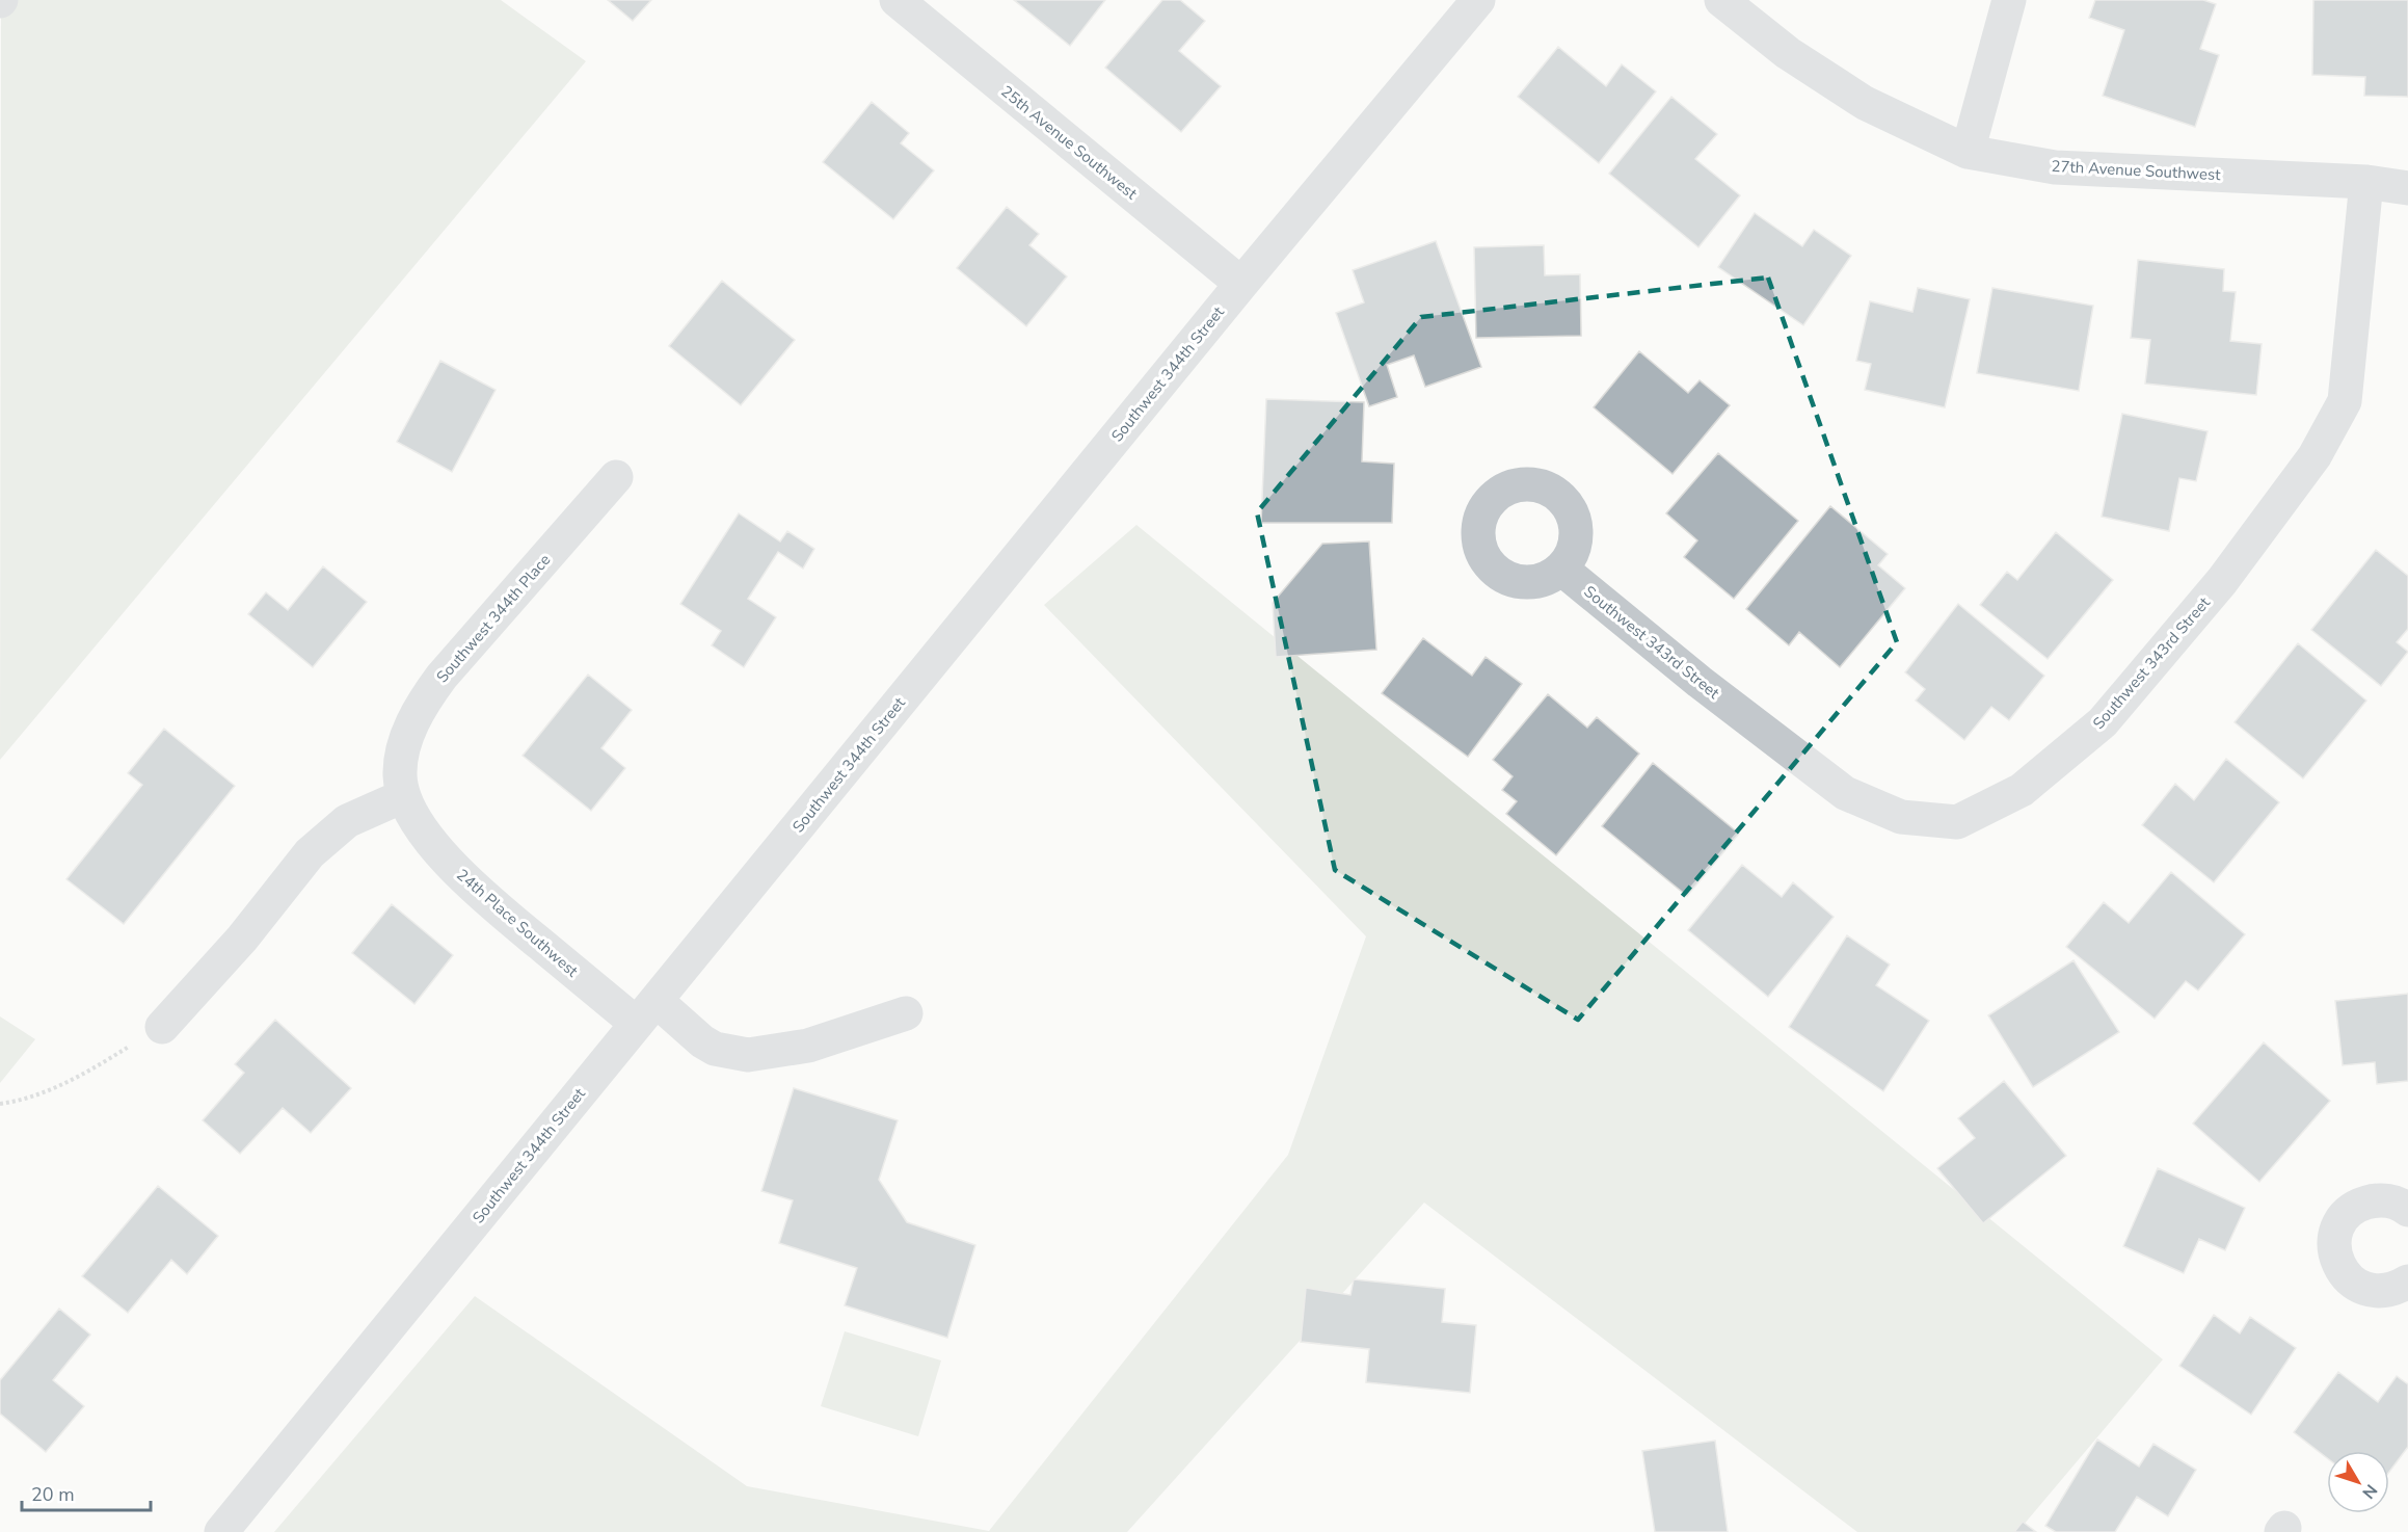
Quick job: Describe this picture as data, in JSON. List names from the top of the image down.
{
  "streets": {
    "street": [
      "25th Avenue Southwest",
      "27th Avenue Southwest",
      "Southwest 344th Street",
      "Southwest 344th Place",
      "Southwest 343rd Street",
      "24th Place Southwest"
    ]
  },
  "crossings": [
    ["25th Avenue Southwest", "Southwest 344th Street"],
    ["27th Avenue Southwest", "Southwest 343rd Street"],
    ["Southwest 344th Street", "24th Place Southwest"],
    ["Southwest 344th Place", "24th Place Southwest"]
  ],
  "scale_bar": "20 m",
  "north": "bottom right"
}
